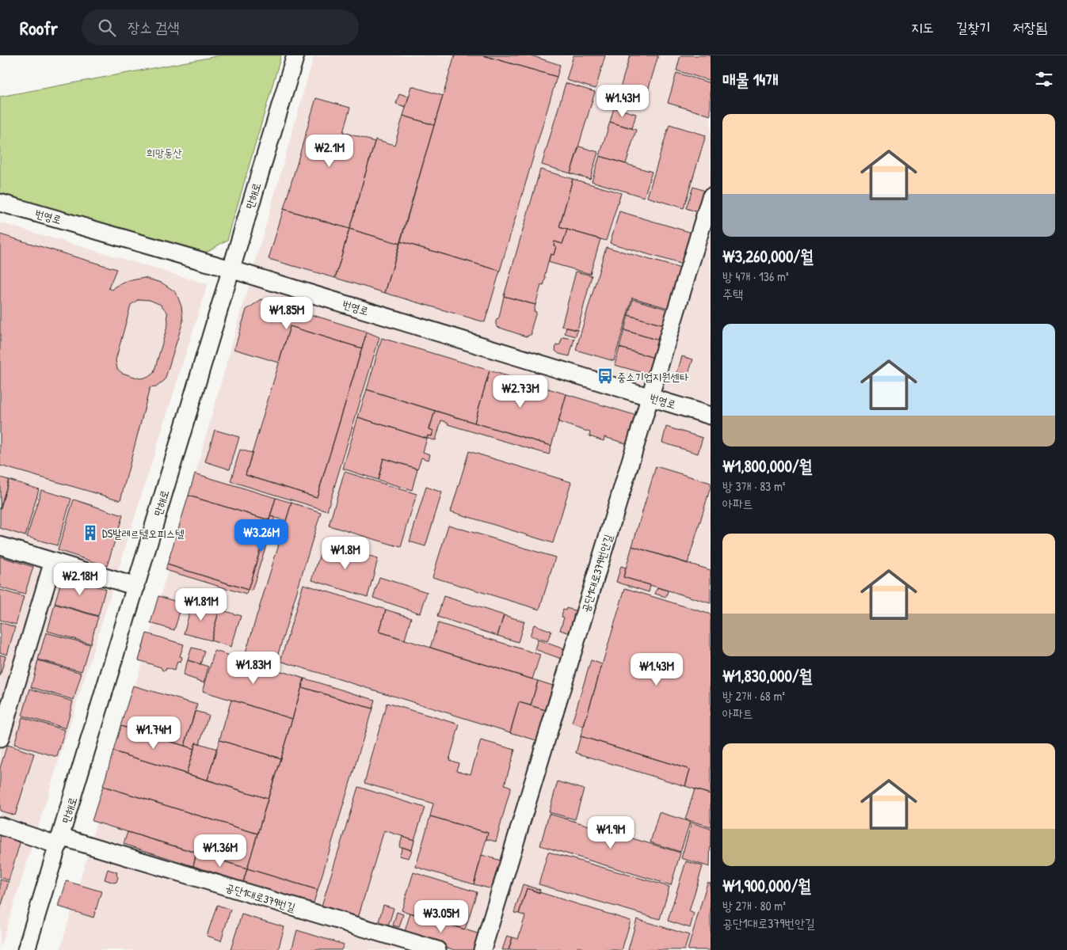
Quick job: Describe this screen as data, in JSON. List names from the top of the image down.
{
  "streets": {
    "street": [
      "만해로",
      "번영로",
      "공단1대로379번안길",
      "공단1대로379번길"
    ]
  },
  "crossings": [
    ["만해로", "번영로"],
    ["만해로", "공단1대로379번길"],
    ["번영로", "공단1대로379번안길"]
  ],
  "parks": ["희망동산"],
  "places": {
    "bus stop": ["중소기업지원센타"],
    "building": ["DS발레르텔오피스텔"]
  },
  "page": {
    "header": "Roofr",
    "search": "장소 검색",
    "nav": ["지도", "길찾기", "저장됨"],
    "heading": "매물 14개",
    "price": [
      "₩1.43M",
      "₩2.1M",
      "₩1.85M",
      "₩2.73M",
      "₩3.26M",
      "₩1.8M",
      "₩2.18M",
      "₩1.81M",
      "₩1.83M",
      "₩1.43M",
      "₩1.74M",
      "₩1.9M",
      "₩1.36M",
      "₩3.05M"
    ],
    "list": [
      {
        "name": "₩3,260,000/월",
        "note": "방 4개 · 136 m² · 주택"
      },
      {
        "name": "₩1,800,000/월",
        "note": "방 3개 · 83 m² · 아파트"
      },
      {
        "name": "₩1,830,000/월",
        "note": "방 2개 · 68 m² · 아파트"
      },
      {
        "name": "₩1,900,000/월",
        "note": "방 2개 · 80 m² · 공단1대로379번안길"
      }
    ]
  }
}
